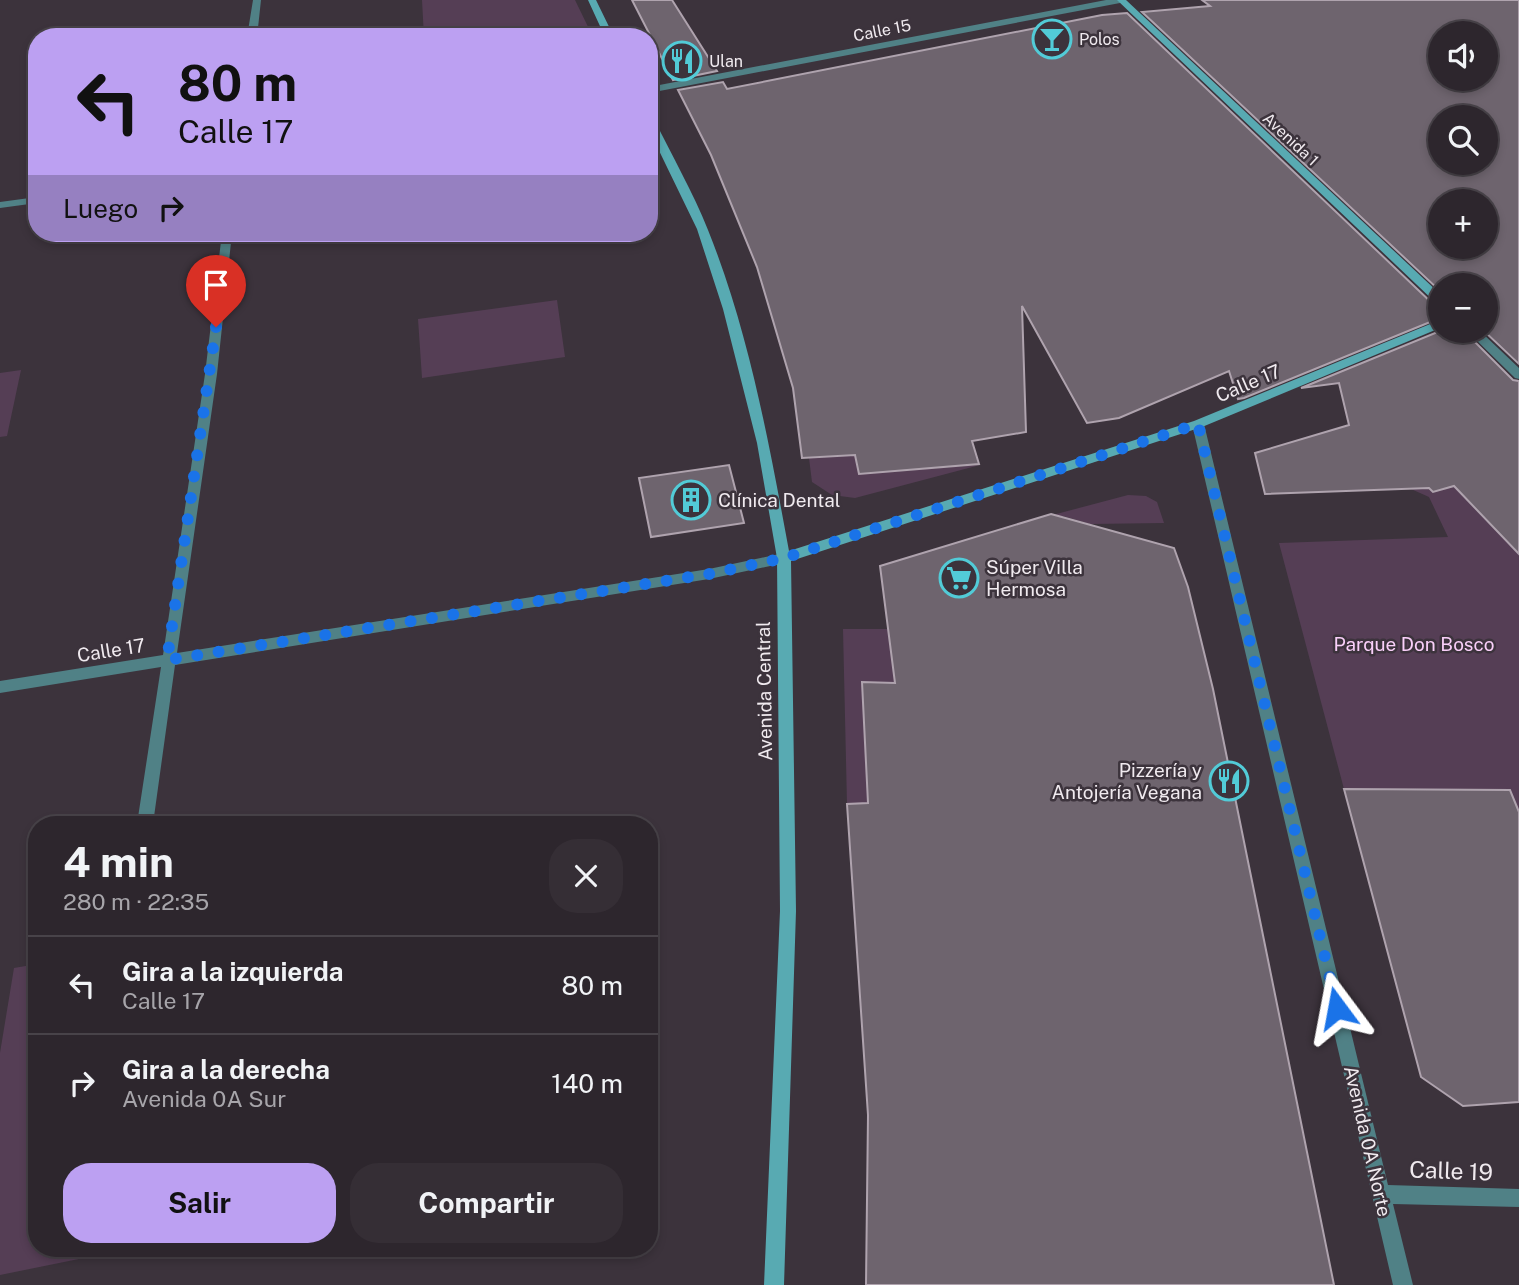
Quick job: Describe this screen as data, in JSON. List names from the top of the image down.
{
  "streets": {
    "main road": ["Avenida 1", "Calle 17", "Avenida Central"],
    "street": ["Calle 15", "Avenida 0A Norte", "Calle 19"]
  },
  "crossings": [
    ["Calle 15", "Avenida 1"],
    ["Calle 17", "Avenida Central"],
    ["Calle 17", "Avenida 0A Norte"],
    ["Avenida 0A Norte", "Calle 19"]
  ],
  "parks": ["Parque Don Bosco"],
  "places": {
    "bar": ["Polos"],
    "restaurant": ["Ulan", "Pizzería y Antojería Vegana"],
    "building": ["Clínica Dental"],
    "supermarket": ["Súper Villa Hermosa"]
  },
  "page": {
    "map_buttons": ["+", "−"],
    "turn": ["80 m", "Calle 17"],
    "then": "Luego",
    "heading": ["4 min", "280 m · 22:35"],
    "list": [
      {
        "name": "Gira a la izquierda",
        "note": "Calle 17",
        "value": "80 m"
      },
      {
        "name": "Gira a la derecha",
        "note": "Avenida 0A Sur",
        "value": "140 m"
      }
    ],
    "buttons": ["Salir", "Compartir"]
  }
}
